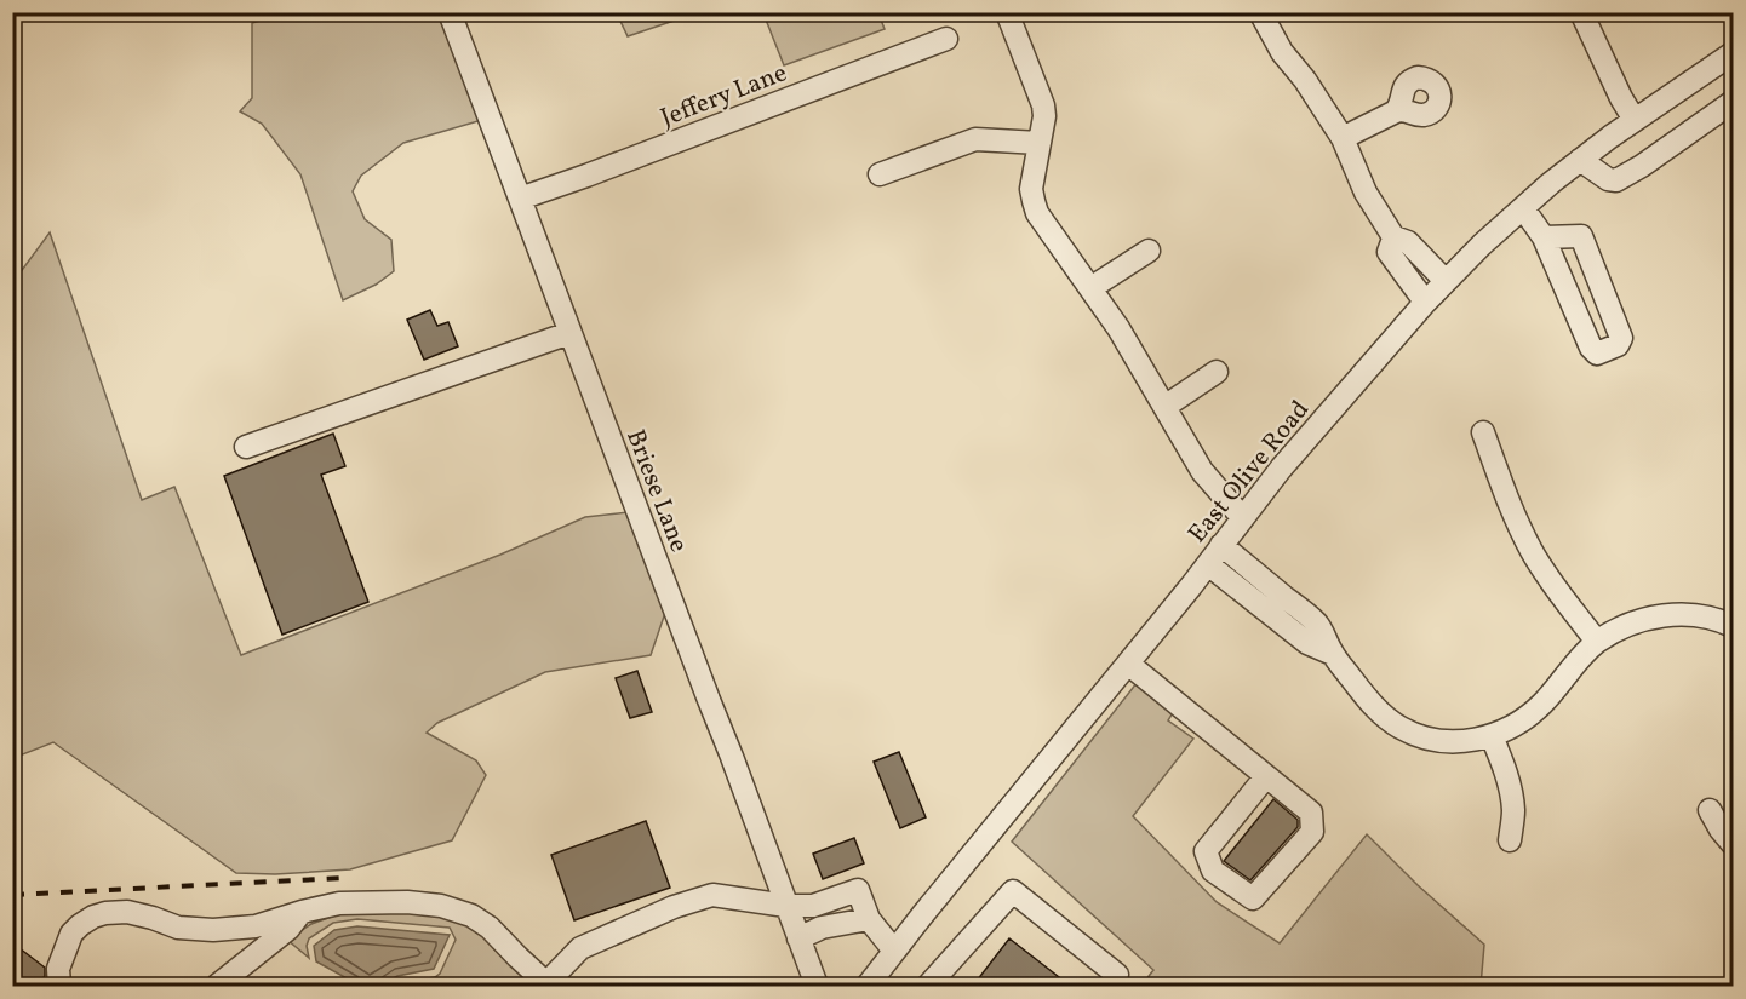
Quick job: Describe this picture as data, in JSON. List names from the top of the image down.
{
  "streets": {
    "street": ["Jeffery Lane", "East Olive Road", "Briese Lane"]
  },
  "crossings": [
    ["Jeffery Lane", "Briese Lane"]
  ]
}
